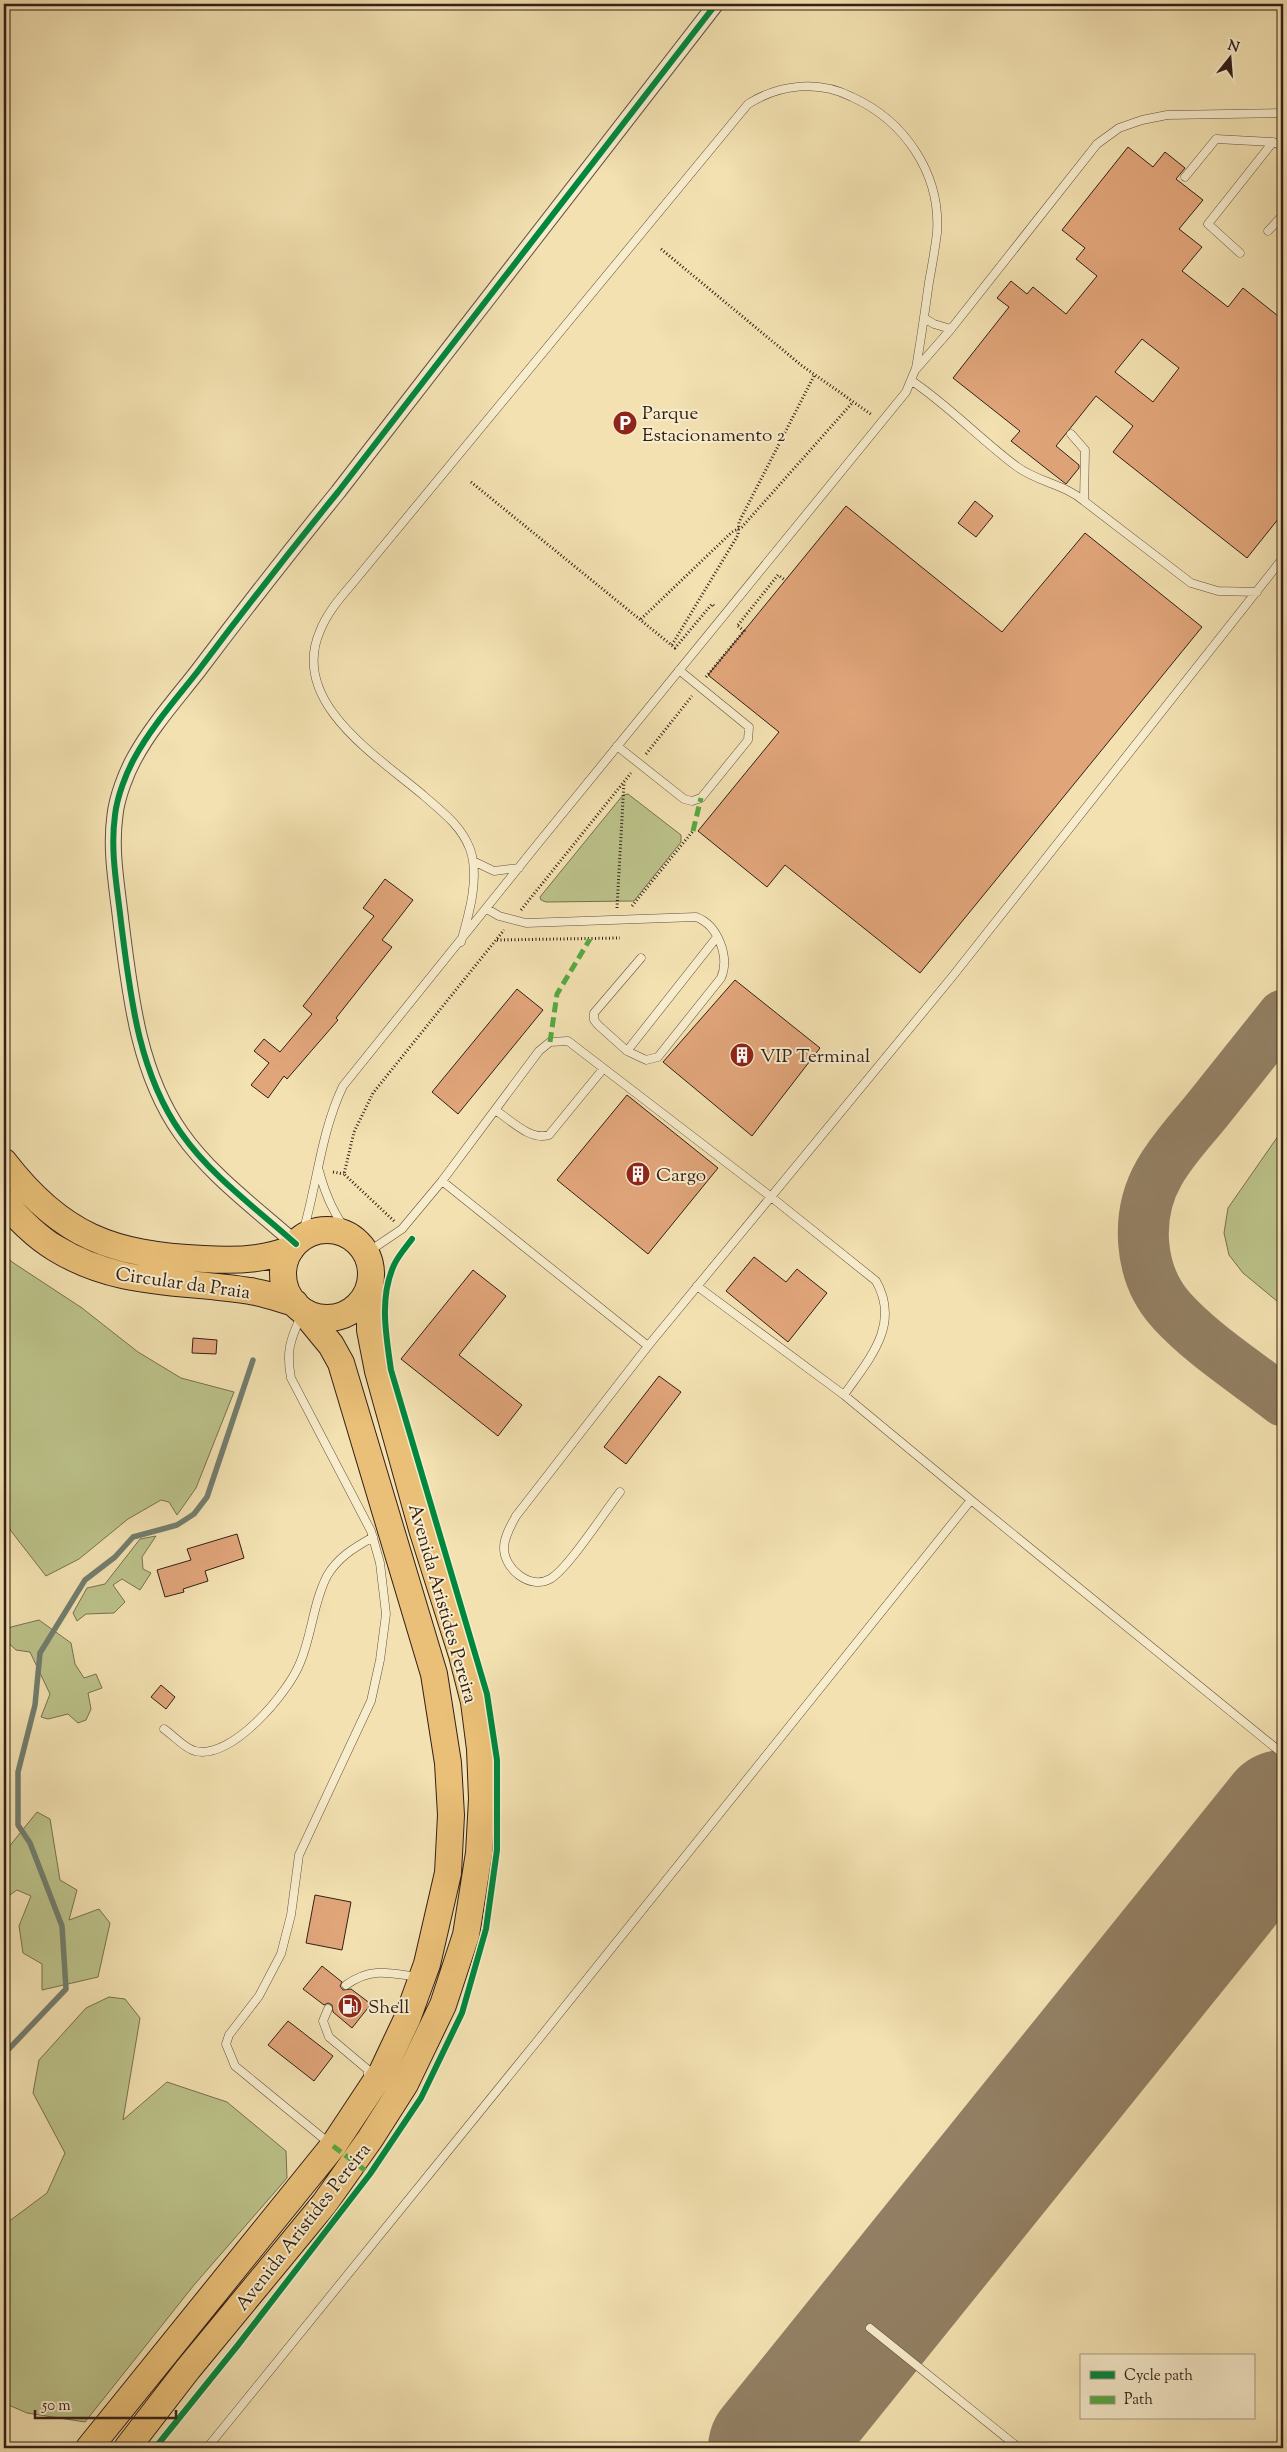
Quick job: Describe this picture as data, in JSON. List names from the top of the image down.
{
  "streets": {
    "highway": ["Circular da Praia", "Avenida Aristides Pereira"]
  },
  "crossings": [
    ["Circular da Praia", "Avenida Aristides Pereira"]
  ],
  "places": {
    "parking": ["Parque Estacionamento 2"],
    "building": ["VIP Terminal", "Cargo"],
    "fuel station": ["Shell"]
  },
  "legend": ["Cycle path", "Path"],
  "scale_bar": "50 m",
  "north": "top"
}
